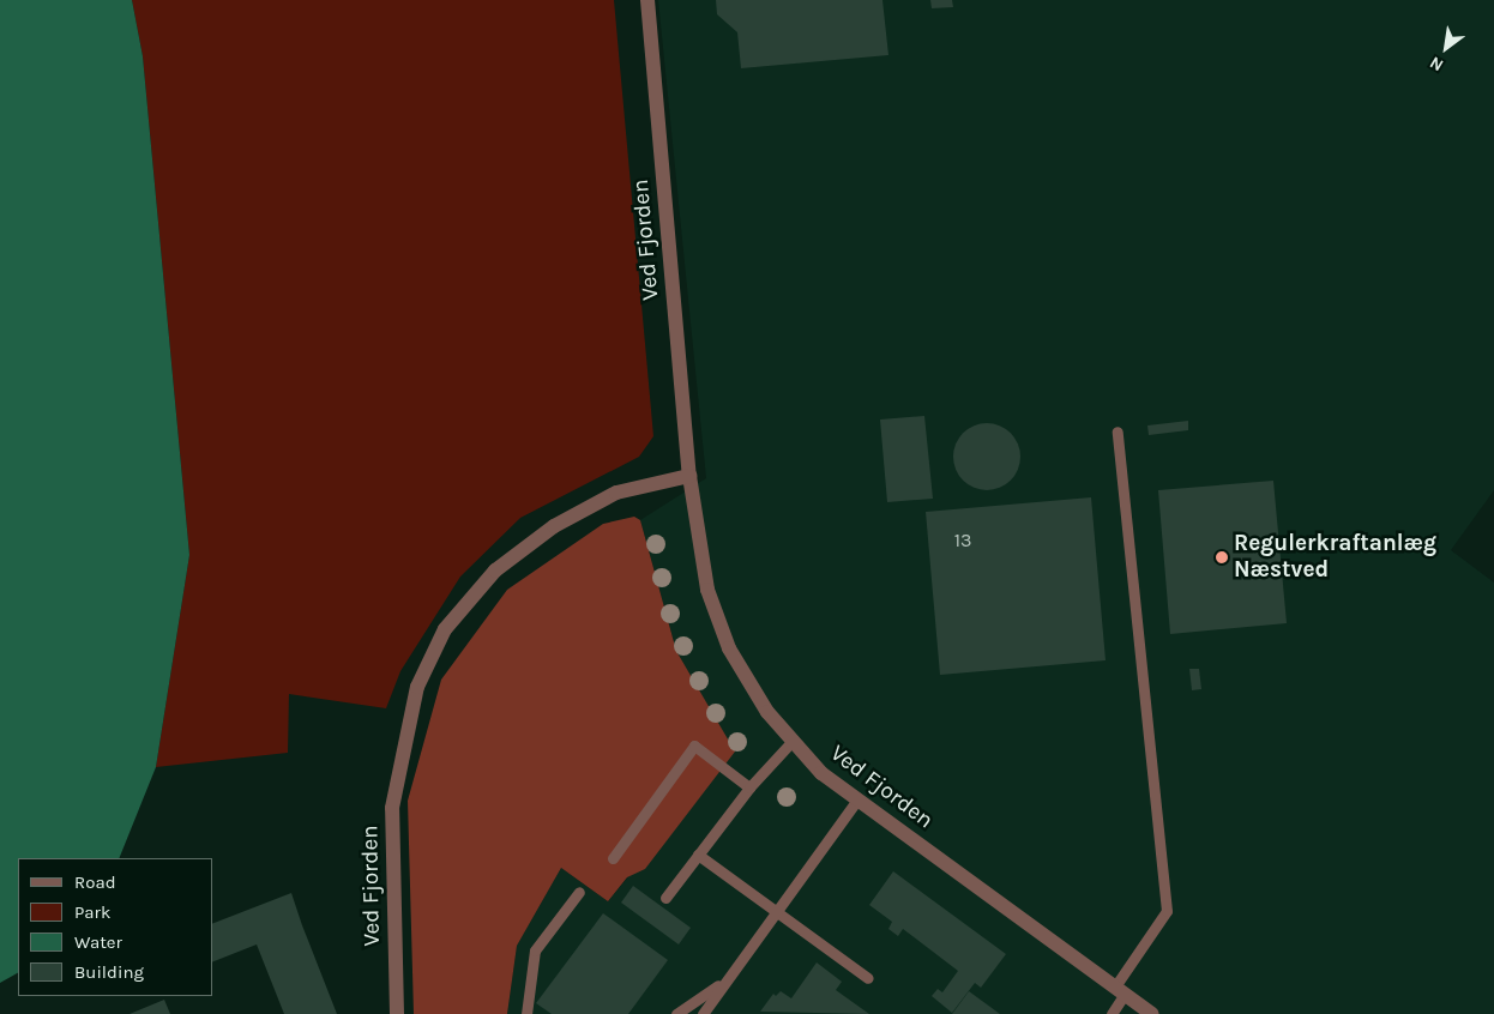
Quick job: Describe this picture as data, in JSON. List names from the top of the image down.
{
  "streets": {
    "street": ["Ved Fjorden"]
  },
  "places": ["Regulerkraftanlæg Næstved"],
  "house_numbers": ["13"],
  "legend": [
    "Road",
    "Park",
    "Water",
    "Building"
  ],
  "north": "bottom left"
}
